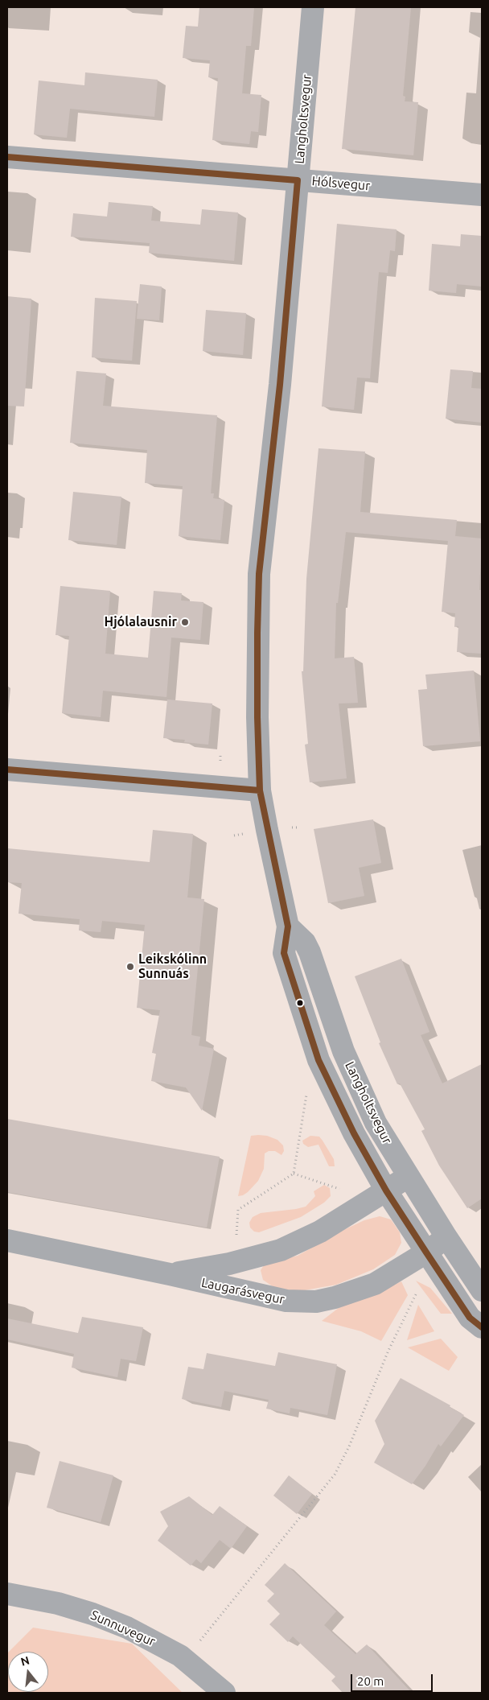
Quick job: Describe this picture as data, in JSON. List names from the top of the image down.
{
  "streets": {
    "street": [
      "Langholtsvegur",
      "Hólsvegur",
      "Laugarásvegur",
      "Sunnuvegur"
    ]
  },
  "crossings": [
    ["Langholtsvegur", "Hólsvegur"],
    ["Langholtsvegur", "Laugarásvegur"]
  ],
  "places": ["Hjólalausnir", "Leikskólinn Sunnuás"],
  "scale_bar": "20 m",
  "north": "top"
}
